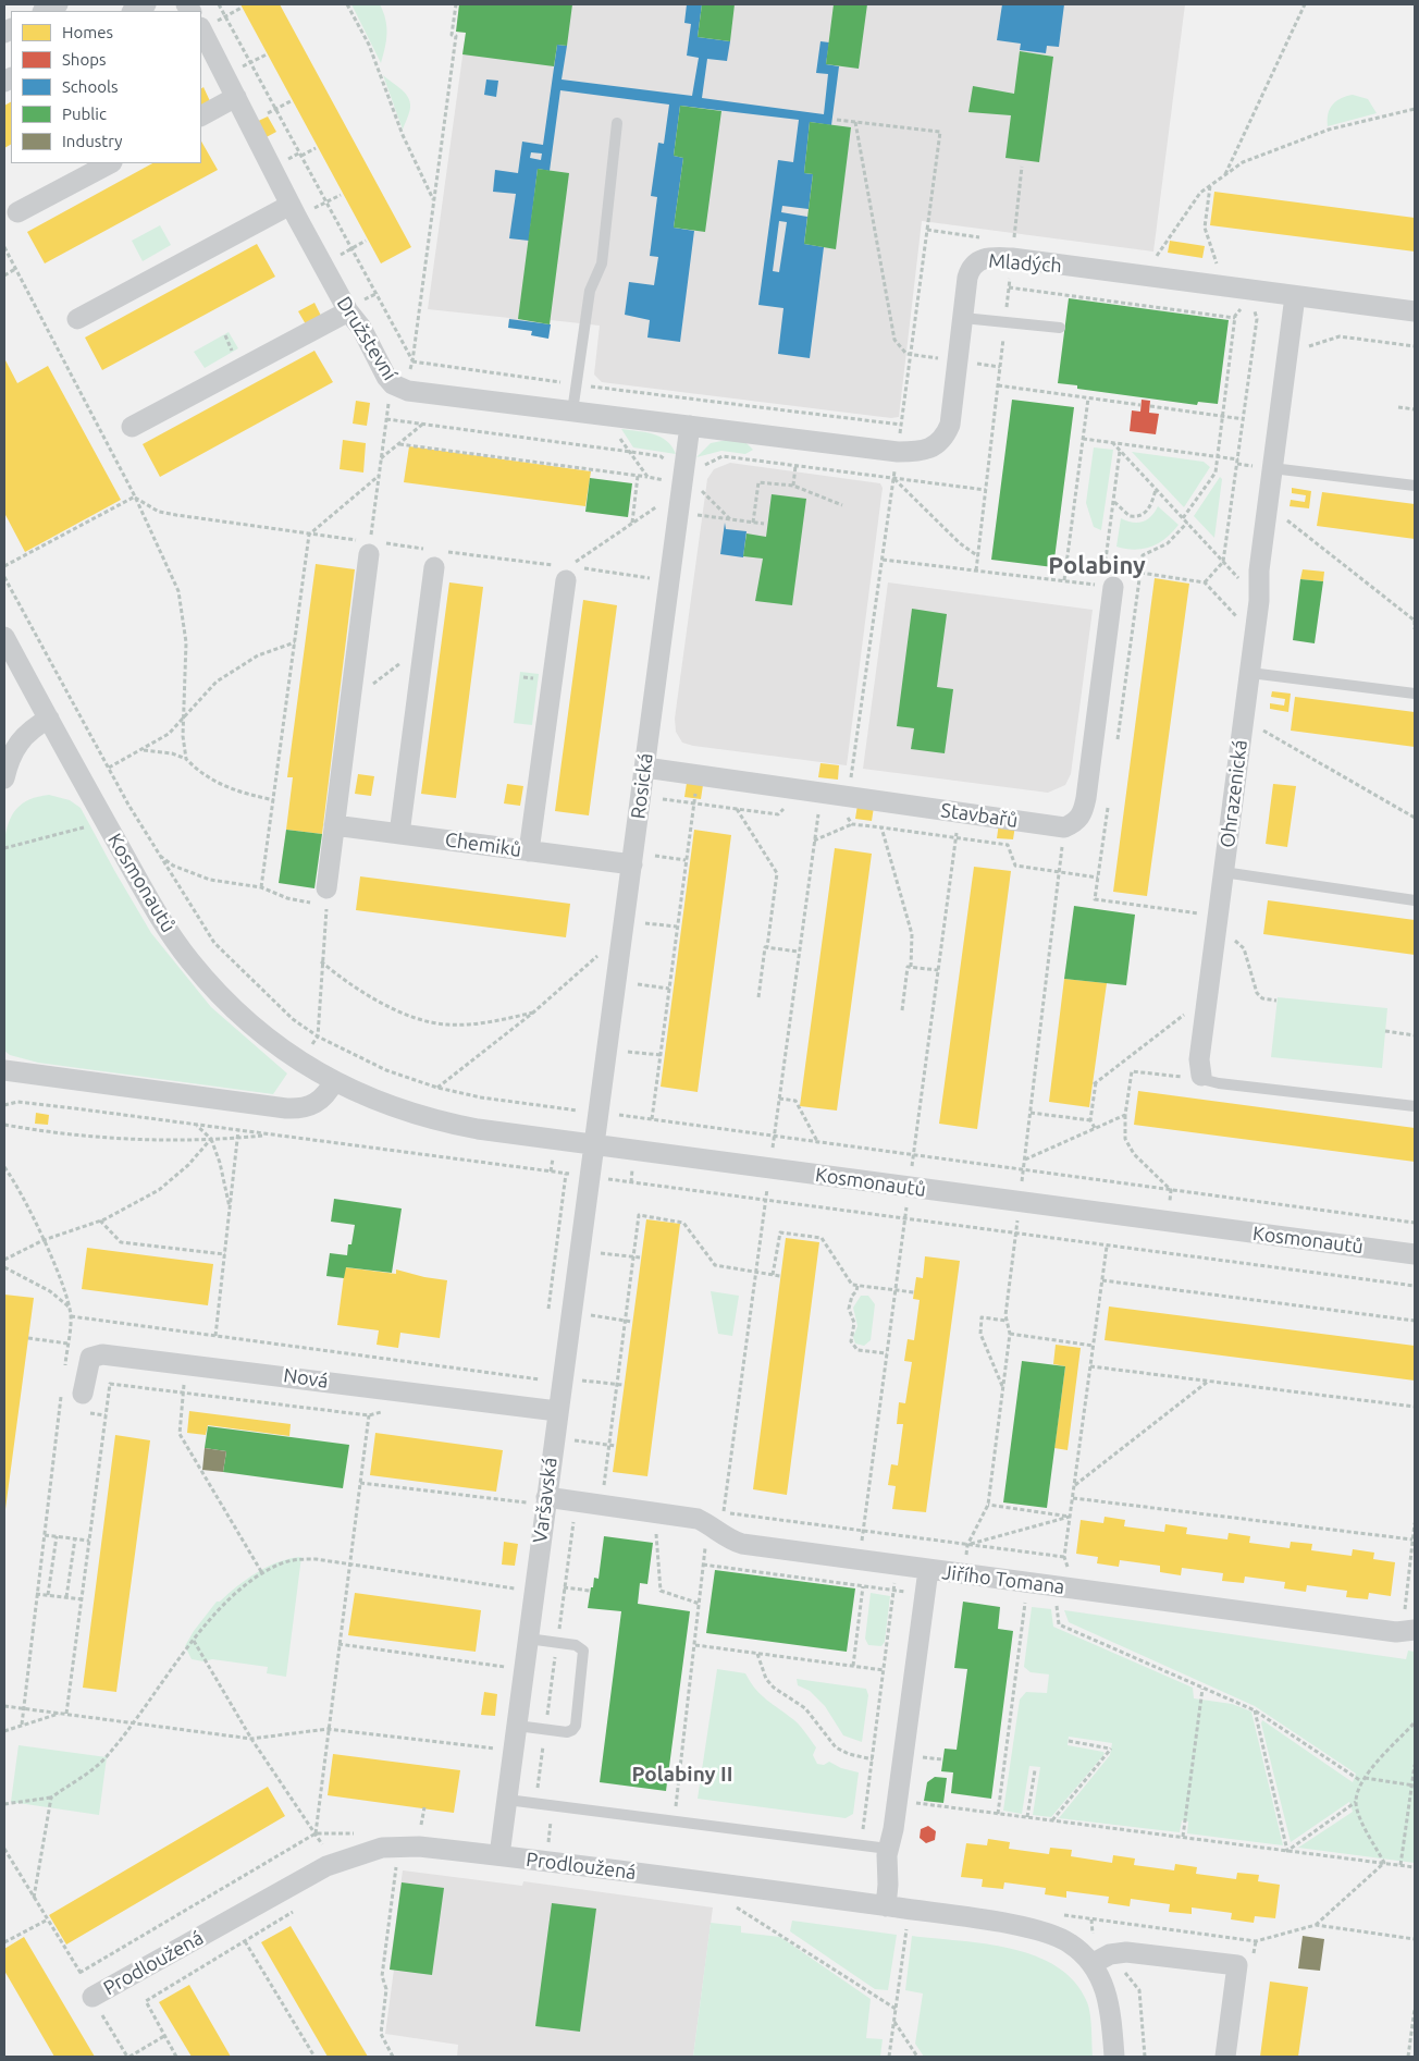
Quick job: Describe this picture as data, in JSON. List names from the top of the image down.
{
  "streets": {
    "street": [
      "Mladých",
      "Družstevní",
      "Rosická",
      "Ohrazenická",
      "Stavbařů",
      "Chemiků",
      "Kosmonautů",
      "Nová",
      "Varšavská",
      "Jiřího Tomana",
      "Prodloužená"
    ]
  },
  "crossings": [
    ["Mladých", "Družstevní"],
    ["Mladých", "Rosická"],
    ["Mladých", "Ohrazenická"],
    ["Družstevní", "Rosická"],
    ["Rosická", "Stavbařů"],
    ["Rosická", "Chemiků"],
    ["Rosická", "Kosmonautů"],
    ["Rosická", "Varšavská"],
    ["Kosmonautů", "Varšavská"],
    ["Nová", "Varšavská"],
    ["Varšavská", "Prodloužená"],
    ["Jiřího Tomana", "Prodloužená"]
  ],
  "districts": ["Polabiny", "Polabiny II"],
  "legend": [
    "Homes",
    "Shops",
    "Schools",
    "Public",
    "Industry"
  ]
}
